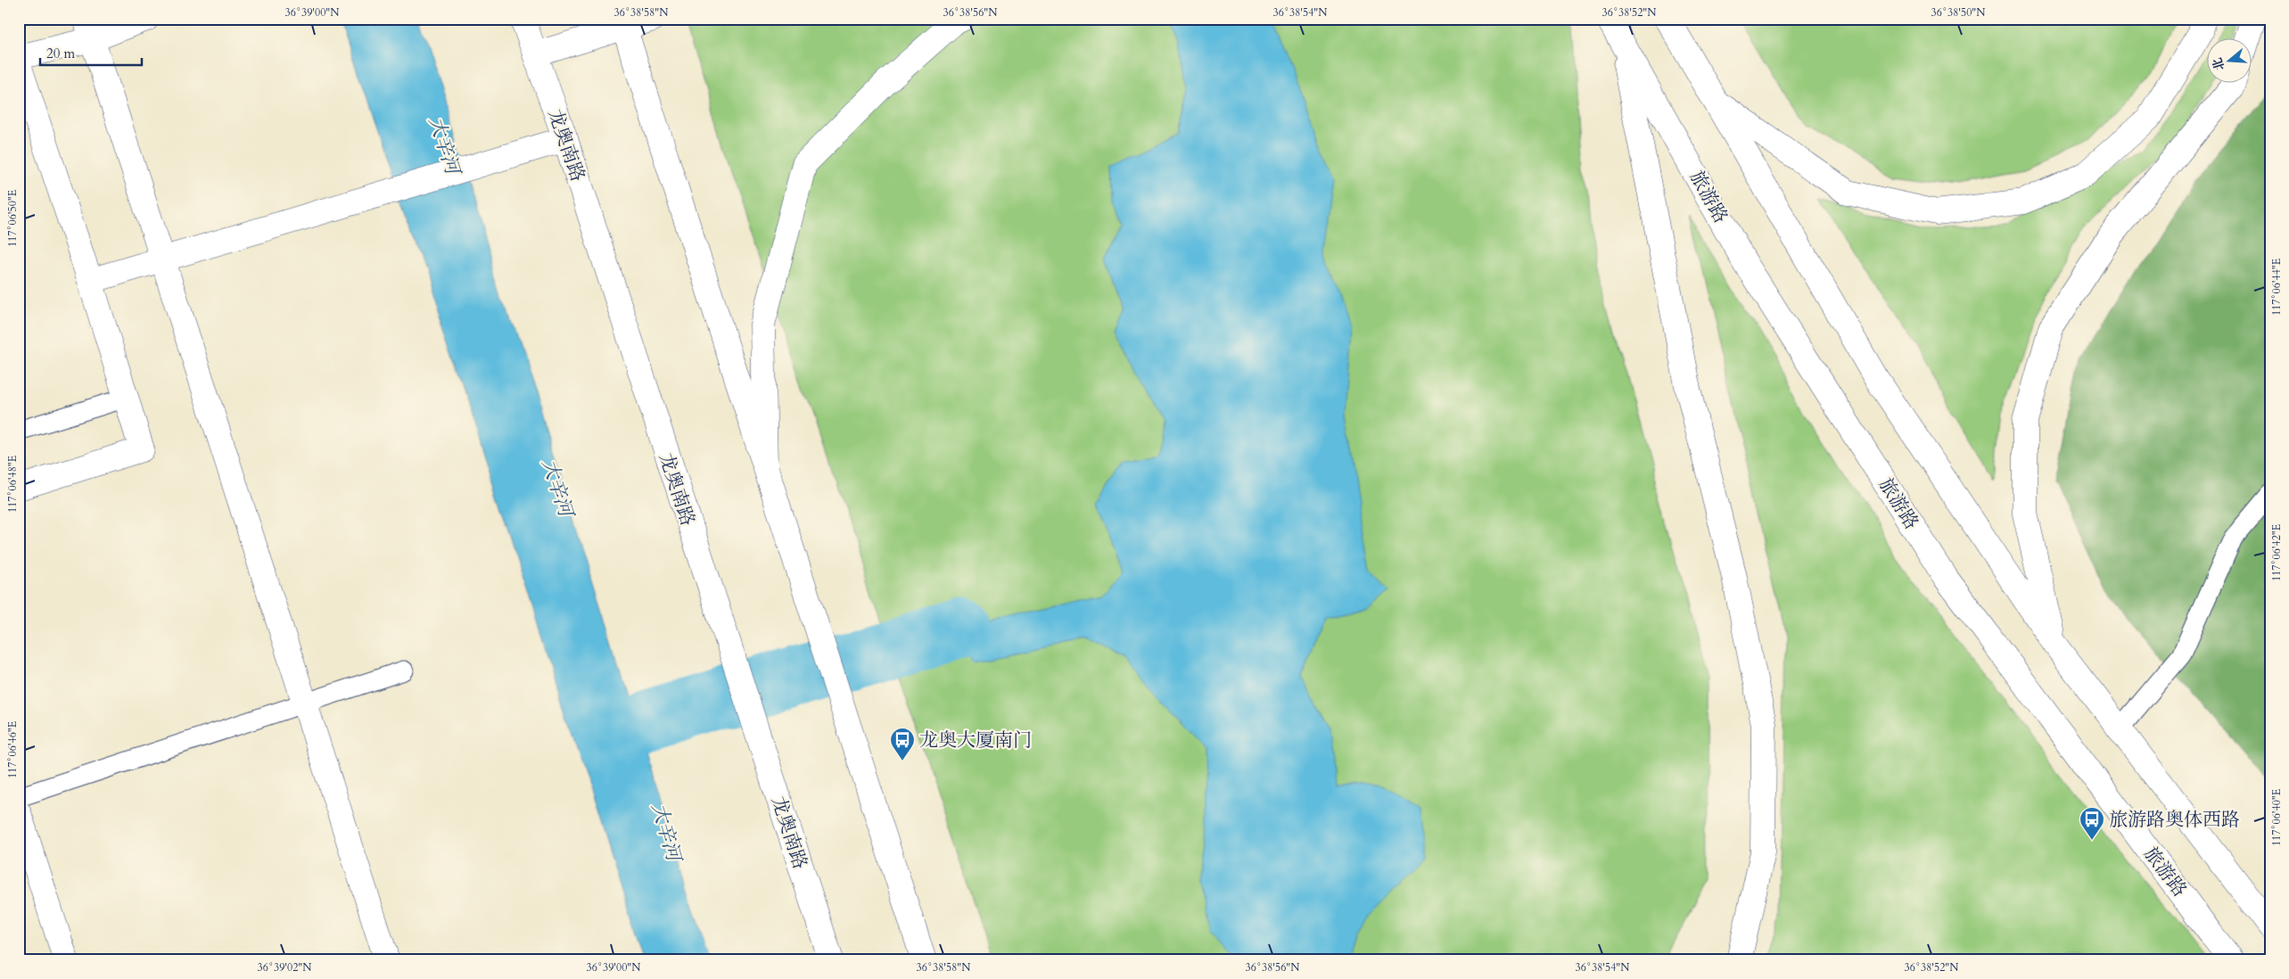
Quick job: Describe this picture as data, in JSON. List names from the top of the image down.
{
  "streets": {
    "main road": ["龙奥南路", "旅游路"]
  },
  "water": ["大辛河"],
  "places": {
    "bus stop": ["龙奥大厦南门", "旅游路奥体西路"]
  },
  "scale_bar": "20 m",
  "north": "left",
  "coordinates": [
    "36°39'00\"N",
    "36°38'58\"N",
    "36°38'56\"N",
    "36°38'54\"N",
    "36°38'52\"N",
    "36°38'50\"N",
    "117°06'50\"E",
    "117°06'44\"E",
    "117°06'48\"E",
    "117°06'42\"E",
    "117°06'46\"E",
    "117°06'40\"E",
    "36°39'02\"N"
  ]
}
